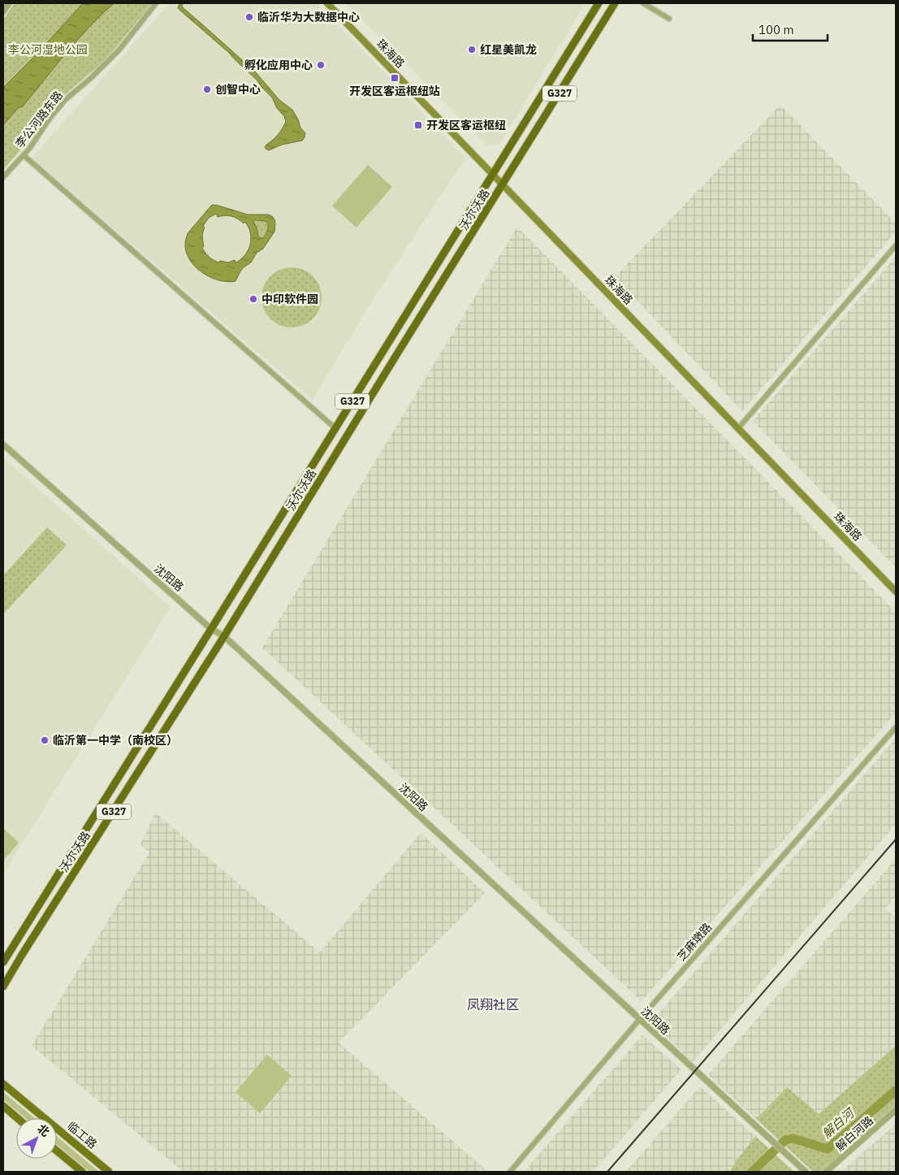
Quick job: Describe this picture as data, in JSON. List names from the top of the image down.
{
  "streets": {
    "highway": ["G327", "沃尔沃路"],
    "main road": ["珠海路", "临工路"],
    "street": [
      "李公河路东路",
      "沈阳路",
      "芝麻墩路",
      "解白河路"
    ]
  },
  "crossings": [
    ["珠海路", "沃尔沃路"],
    ["沃尔沃路", "沈阳路"],
    ["沈阳路", "芝麻墩路"]
  ],
  "districts": ["凤翔社区"],
  "water": ["解白河"],
  "parks": ["李公河湿地公园"],
  "places": {
    "other": [
      "临沂华为大数据中心",
      "红星美凯龙",
      "孵化应用中心",
      "创智中心",
      "中印软件园",
      "临沂第一中学（南校区）"
    ],
    "transit": ["开发区客运枢纽站", "开发区客运枢纽"]
  },
  "scale_bar": "100 m",
  "north": "top right"
}
